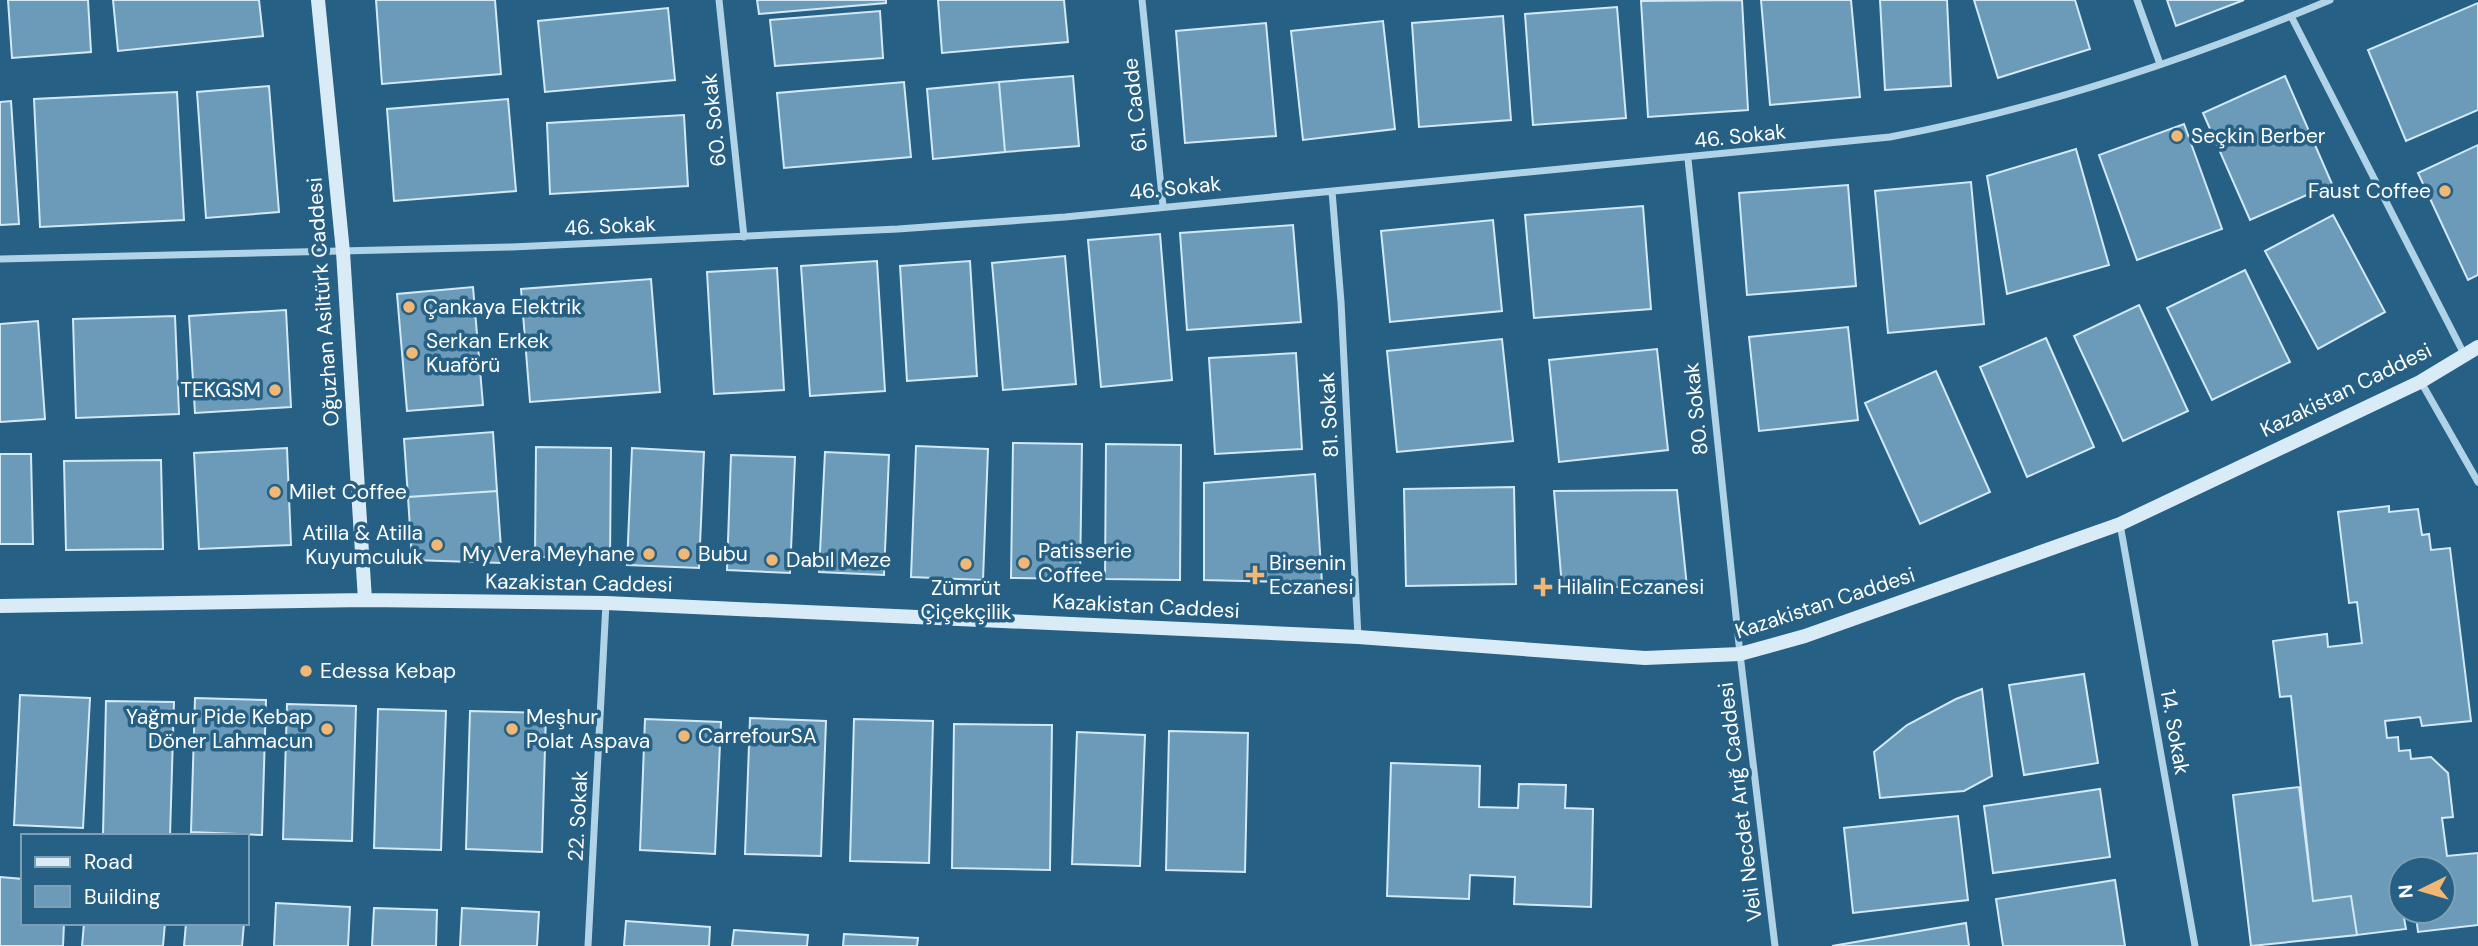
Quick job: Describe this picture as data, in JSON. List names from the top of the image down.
{
  "streets": {
    "main road": ["Oğuzhan Asiltürk Caddesi", "Kazakistan Caddesi"],
    "street": [
      "61. Cadde",
      "60. Sokak",
      "46. Sokak",
      "80. Sokak",
      "81. Sokak",
      "14. Sokak",
      "Veli Necdet Arığ Caddesi",
      "22. Sokak"
    ]
  },
  "crossings": [
    ["61. Cadde", "46. Sokak"],
    ["60. Sokak", "46. Sokak"],
    ["46. Sokak", "Oğuzhan Asiltürk Caddesi"],
    ["46. Sokak", "80. Sokak"],
    ["46. Sokak", "81. Sokak"],
    ["Oğuzhan Asiltürk Caddesi", "Kazakistan Caddesi"],
    ["Kazakistan Caddesi", "80. Sokak"],
    ["Kazakistan Caddesi", "81. Sokak"],
    ["Kazakistan Caddesi", "14. Sokak"],
    ["Kazakistan Caddesi", "Veli Necdet Arığ Caddesi"],
    ["Kazakistan Caddesi", "22. Sokak"],
    ["80. Sokak", "Veli Necdet Arığ Caddesi"]
  ],
  "places": {
    "other": [
      "Seçkin Berber",
      "Faust Coffee",
      "Çankaya Elektrik",
      "Serkan Erkek Kuaförü",
      "TEKGSM",
      "Milet Coffee",
      "Atilla & Atilla Kuyumculuk",
      "My Vera Meyhane",
      "Bubu",
      "Dabıl Meze",
      "Patisserie Coffee",
      "Zümrüt Çiçekçilik",
      "Edessa Kebap",
      "Yağmur Pide Kebap Döner Lahmacun",
      "Meşhur Polat Aspava",
      "CarrefourSA"
    ],
    "health": ["Birsenin Eczanesi", "Hilalin Eczanesi"]
  },
  "legend": ["Road", "Building"],
  "north": "left"
}
